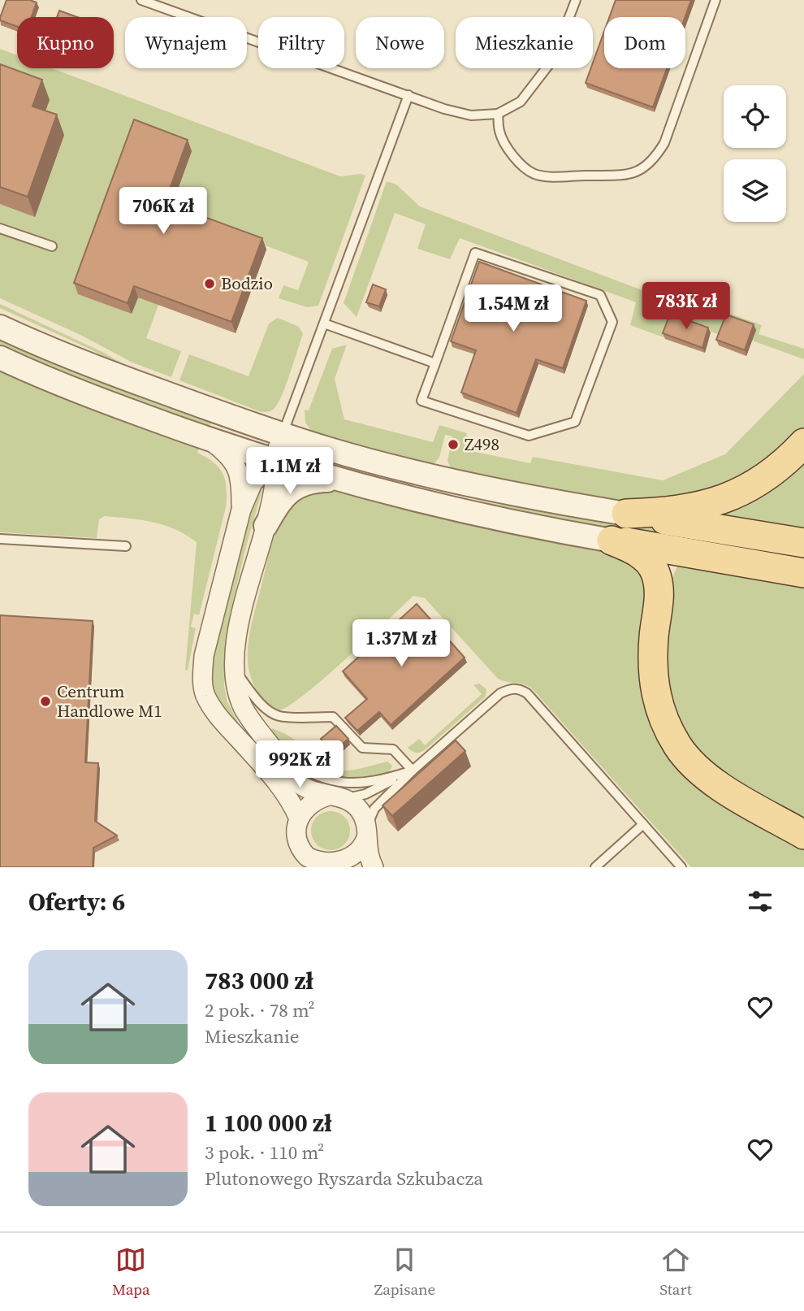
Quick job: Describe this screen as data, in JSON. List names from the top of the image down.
{
  "places": ["Bodzio", "Z498", "Centrum Handlowe M1"],
  "page": {
    "chip": [
      "Kupno",
      "Wynajem",
      "Filtry",
      "Nowe",
      "Mieszkanie",
      "Dom"
    ],
    "price": [
      "706K zł",
      "783K zł",
      "1.54M zł",
      "1.1M zł",
      "1.37M zł",
      "992K zł"
    ],
    "heading": "Oferty: 6",
    "list": [
      {
        "name": "783 000 zł",
        "note": "2 pok. · 78 m² · Mieszkanie"
      },
      {
        "name": "1 100 000 zł",
        "note": "3 pok. · 110 m² · Plutonowego Ryszarda Szkubacza"
      }
    ],
    "tabs": ["Mapa", "Zapisane", "Start"]
  }
}
